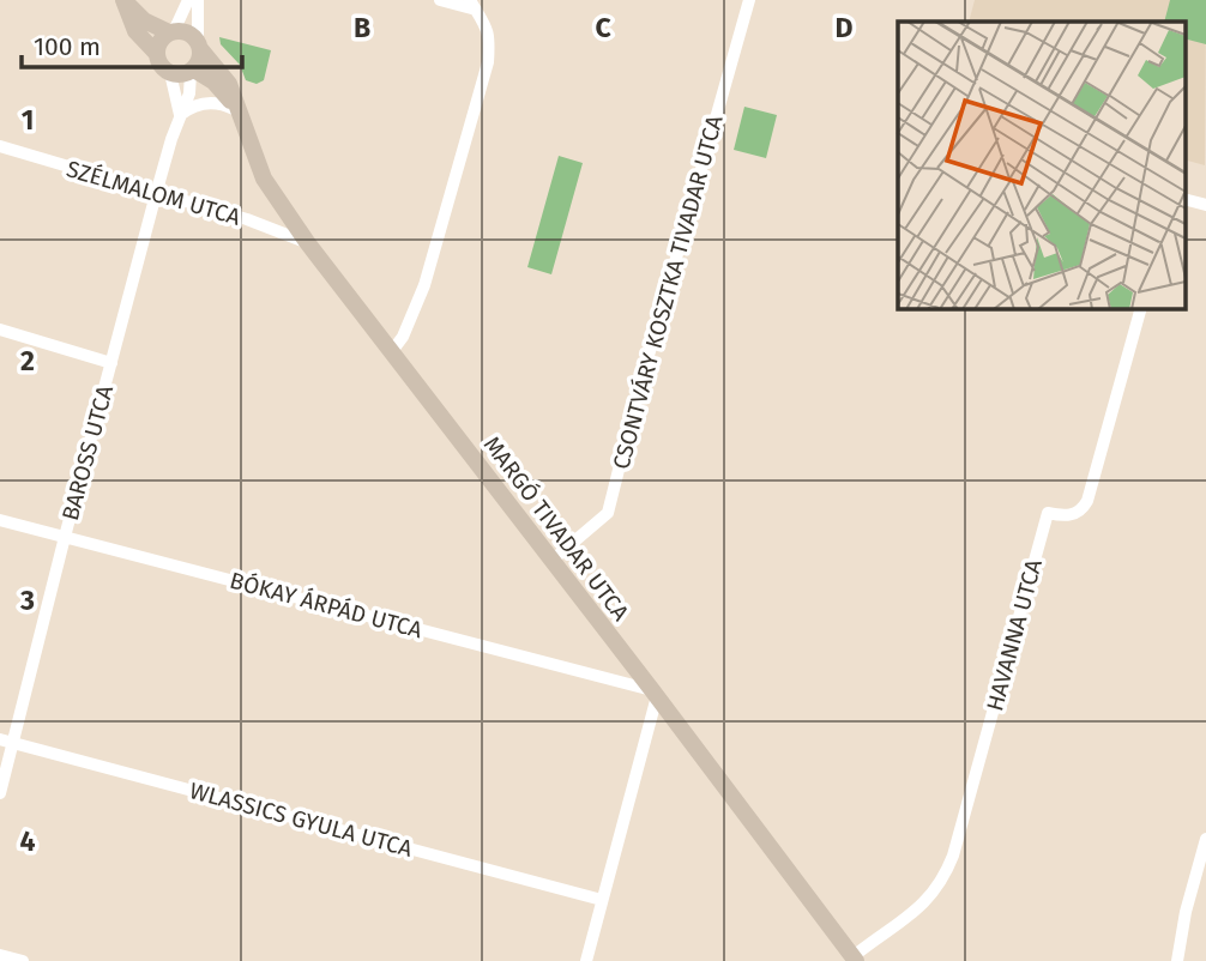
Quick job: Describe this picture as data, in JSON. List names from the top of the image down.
{
  "streets": {
    "street": [
      "SZÉLMALOM UTCA",
      "CSONTVÁRY KOSZTKA TIVADAR UTCA",
      "BAROSS UTCA",
      "MARGÓ TIVADAR UTCA",
      "BÓKAY ÁRPÁD UTCA",
      "HAVANNA UTCA",
      "WLASSICS GYULA UTCA"
    ]
  },
  "crossings": [
    ["SZÉLMALOM UTCA", "BAROSS UTCA"],
    ["SZÉLMALOM UTCA", "MARGÓ TIVADAR UTCA"],
    ["CSONTVÁRY KOSZTKA TIVADAR UTCA", "MARGÓ TIVADAR UTCA"],
    ["BAROSS UTCA", "MARGÓ TIVADAR UTCA"],
    ["BAROSS UTCA", "BÓKAY ÁRPÁD UTCA"],
    ["BAROSS UTCA", "WLASSICS GYULA UTCA"],
    ["MARGÓ TIVADAR UTCA", "BÓKAY ÁRPÁD UTCA"],
    ["MARGÓ TIVADAR UTCA", "HAVANNA UTCA"]
  ],
  "scale_bar": "100 m",
  "grid": {
    "columns": ["B", "C", "D"],
    "rows": [
      "1",
      "2",
      "3",
      "4"
    ]
  }
}
